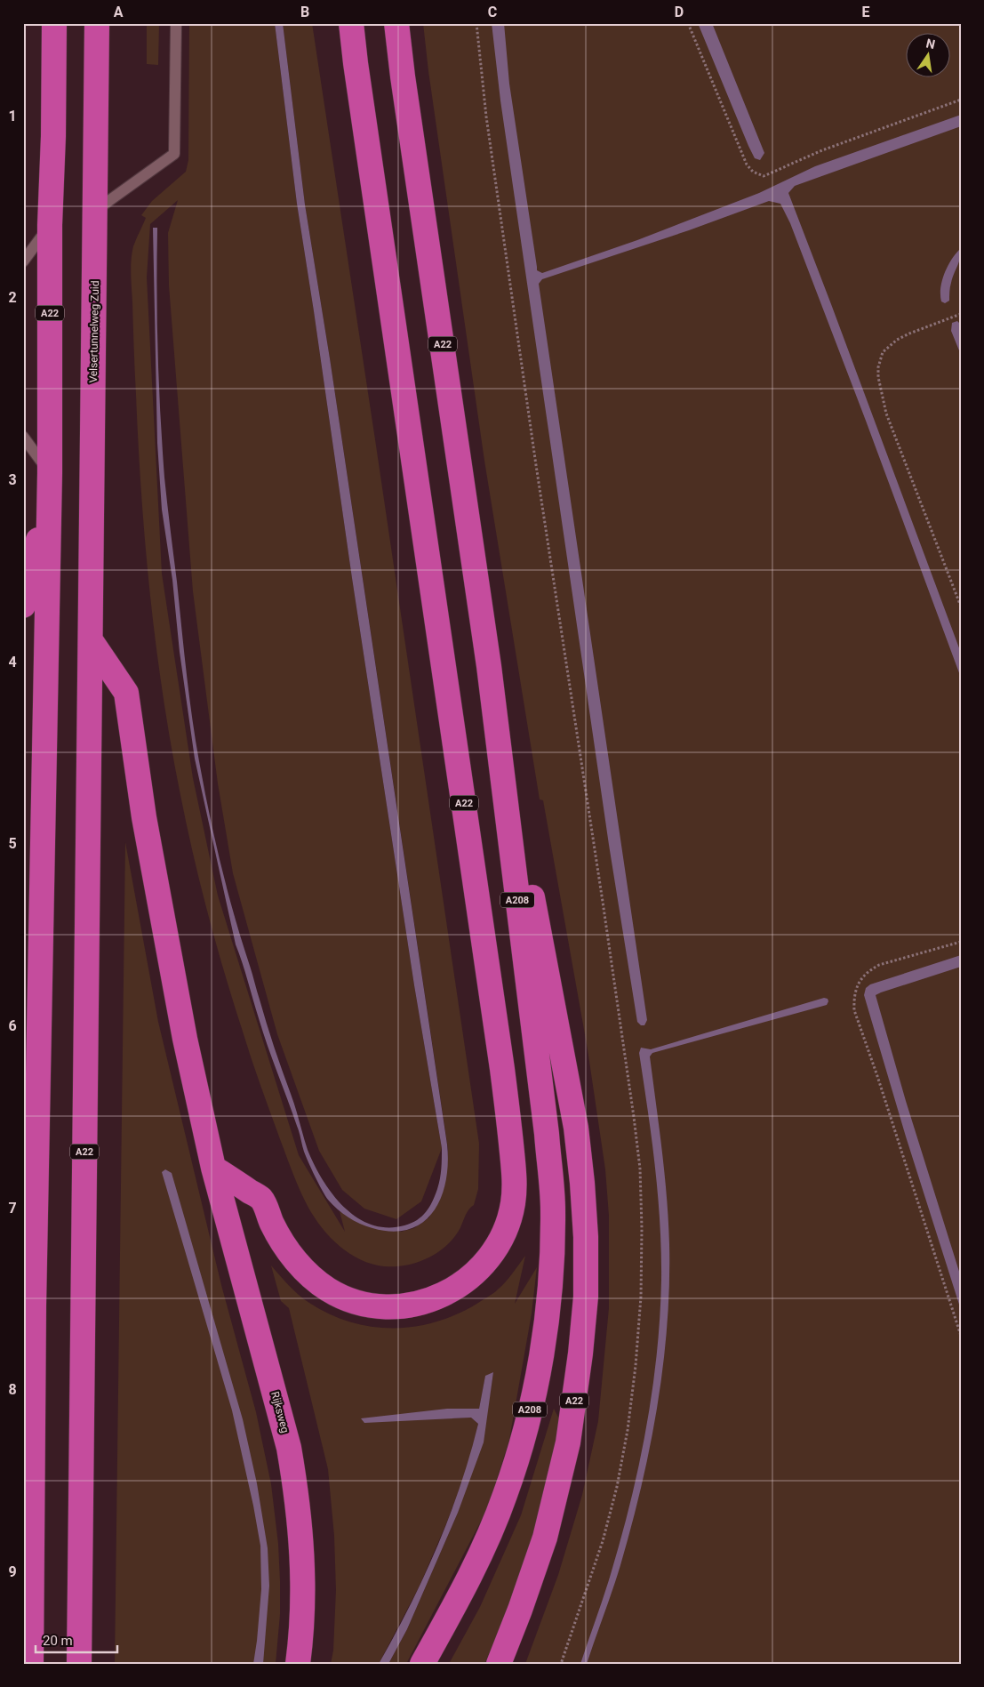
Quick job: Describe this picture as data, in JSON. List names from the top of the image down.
{
  "streets": {
    "highway": [
      "A22",
      "Velsertunnelweg Zuid",
      "A208",
      "Rijksweg"
    ]
  },
  "crossings": [
    ["A22", "Velsertunnelweg Zuid"],
    ["A22", "A208"],
    ["A22", "Rijksweg"],
    ["Velsertunnelweg Zuid", "Rijksweg"]
  ],
  "scale_bar": "20 m",
  "north": "top",
  "grid": {
    "columns": [
      "A",
      "B",
      "C",
      "D",
      "E"
    ],
    "rows": [
      "1",
      "2",
      "3",
      "4",
      "5",
      "6",
      "7",
      "8",
      "9"
    ]
  }
}
